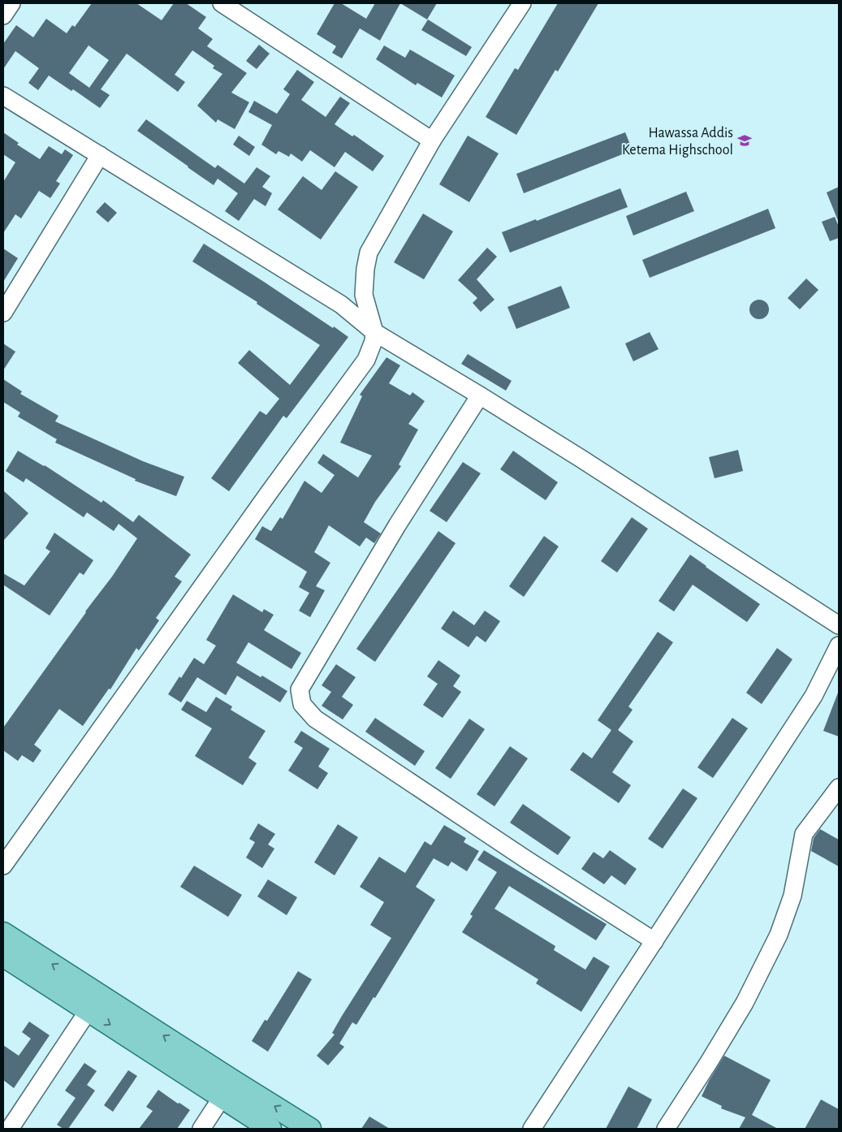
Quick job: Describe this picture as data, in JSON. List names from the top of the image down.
{
  "places": {
    "school or university": ["Hawassa Addis Ketema Highschool"]
  }
}
